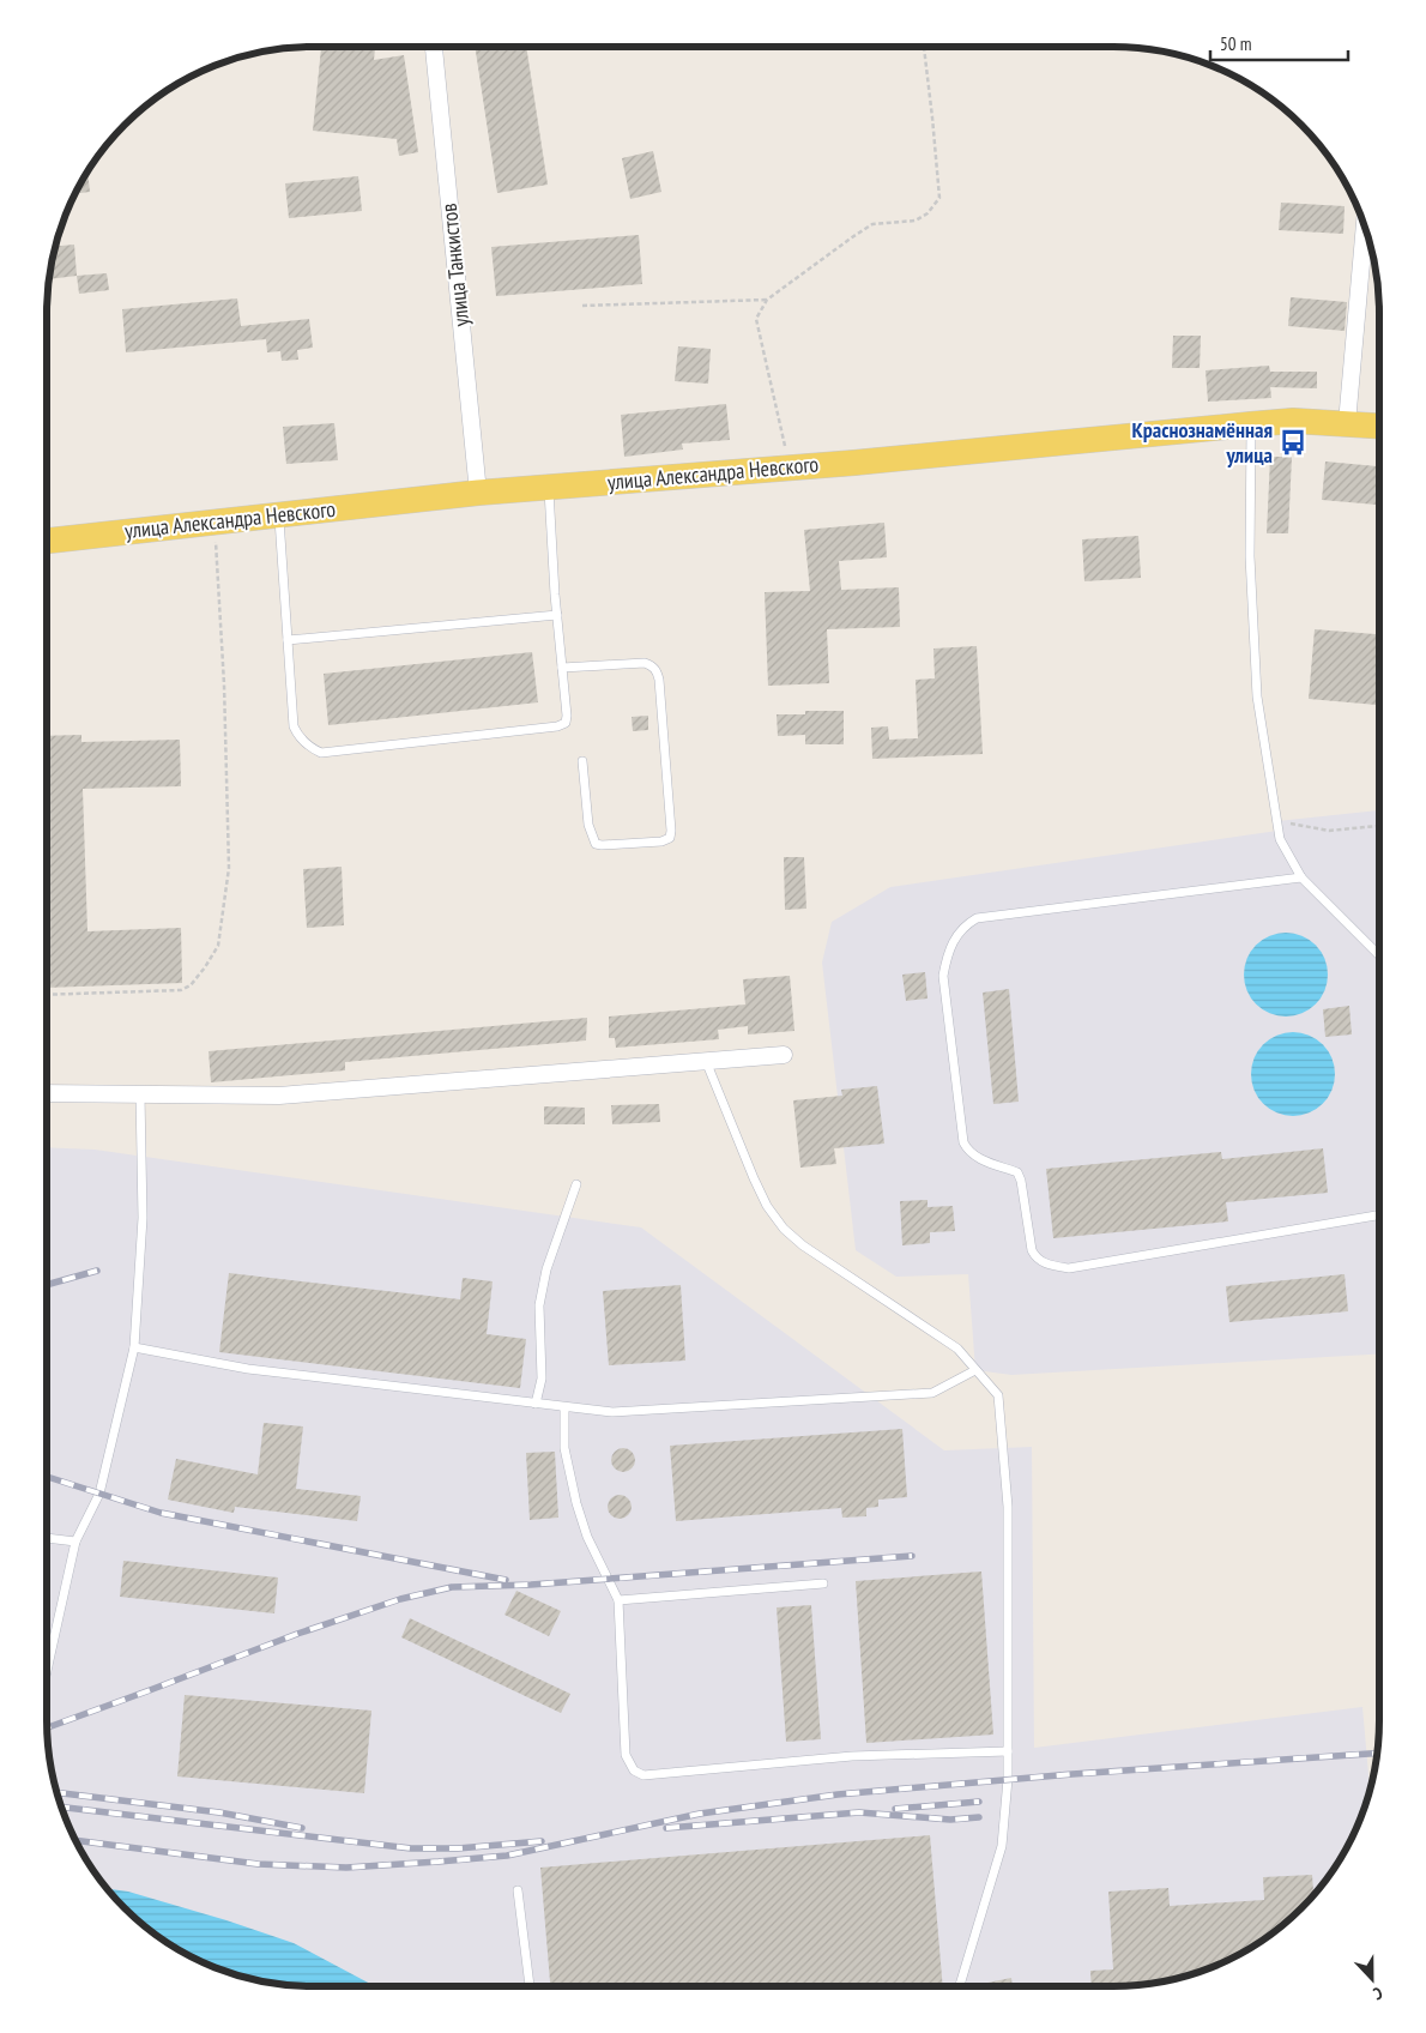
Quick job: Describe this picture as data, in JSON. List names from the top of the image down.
{
  "streets": {
    "main road": ["улица Александра Невского"],
    "street": ["улица Танкистов"]
  },
  "crossings": [
    ["улица Танкистов", "улица Александра Невского"]
  ],
  "places": {
    "bus stop": ["Краснознамённая улица"]
  },
  "scale_bar": "50 m",
  "north": "bottom"
}
